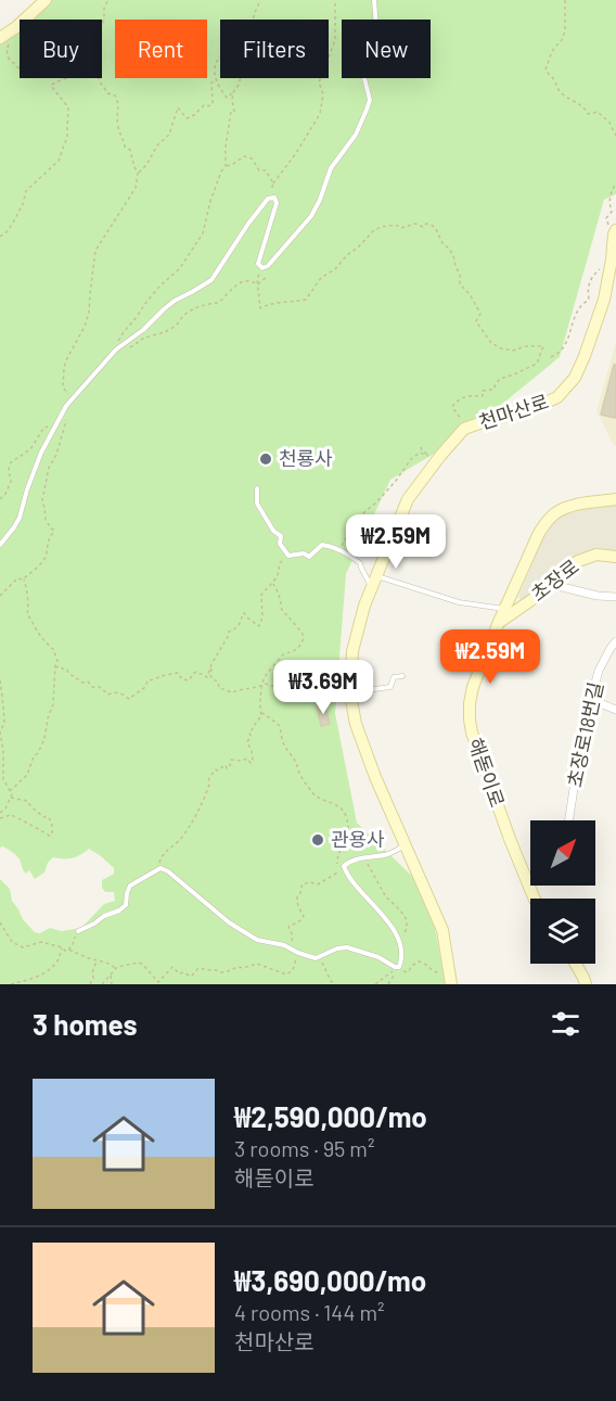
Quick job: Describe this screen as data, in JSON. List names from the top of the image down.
{
  "streets": {
    "street": [
      "천마산로",
      "초장로",
      "초장로18번길",
      "해돋이로"
    ]
  },
  "crossings": [
    ["초장로", "해돋이로"]
  ],
  "places": ["천룡사", "관용사"],
  "north": "top right",
  "page": {
    "chip": [
      "Buy",
      "Rent",
      "Filters",
      "New"
    ],
    "price": ["₩2.59M", "₩2.59M", "₩3.69M"],
    "heading": "3 homes",
    "list": [
      {
        "name": "₩2,590,000/mo",
        "note": "3 rooms · 95 m² · 해돋이로"
      },
      {
        "name": "₩3,690,000/mo",
        "note": "4 rooms · 144 m² · 천마산로"
      }
    ]
  }
}
